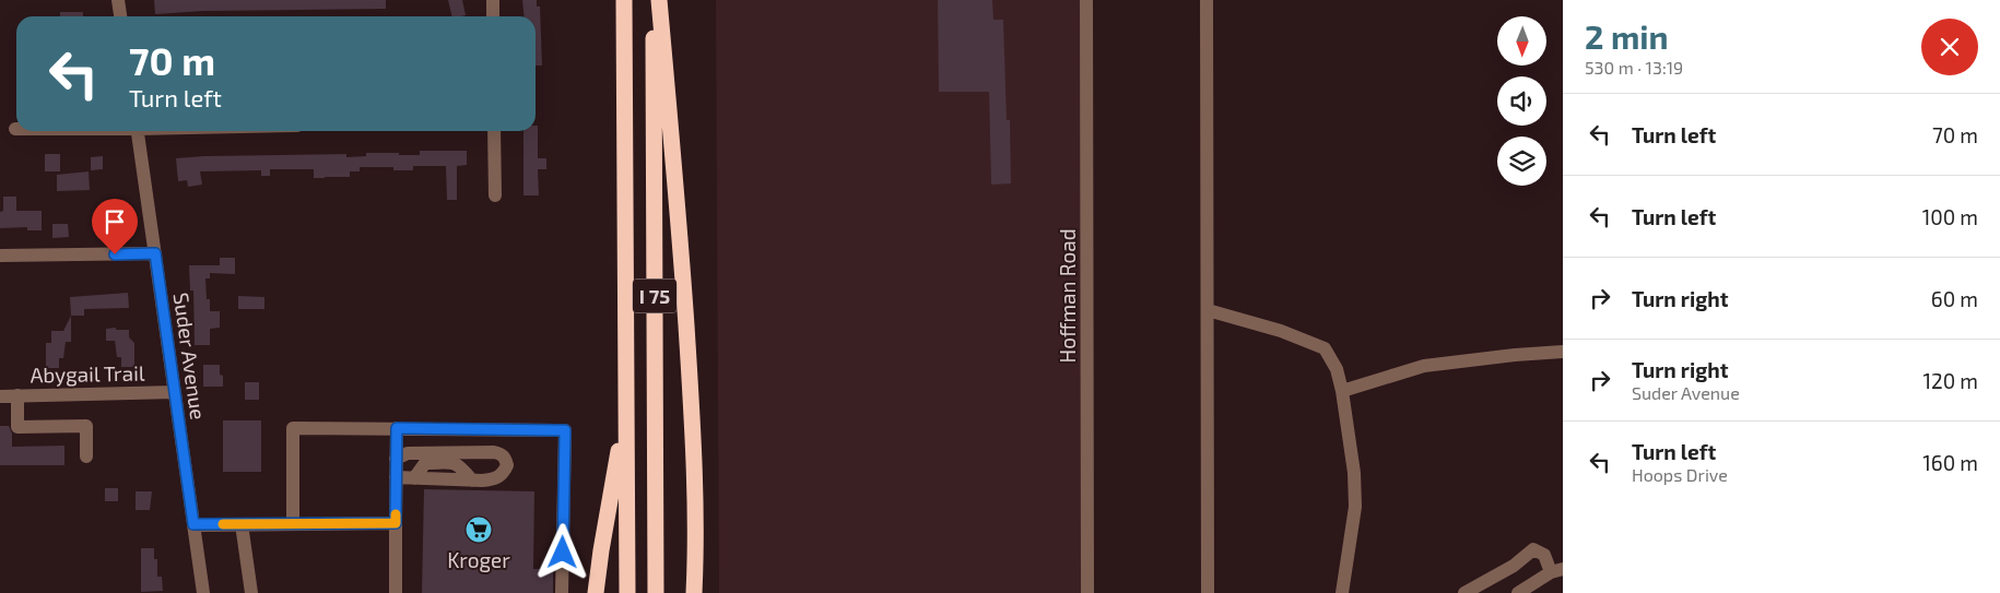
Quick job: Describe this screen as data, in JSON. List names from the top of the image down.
{
  "streets": {
    "highway": ["I 75"],
    "street": ["Hoffman Road", "Suder Avenue", "Abygail Trail"]
  },
  "crossings": [
    ["Suder Avenue", "Abygail Trail"]
  ],
  "places": {
    "supermarket": ["Kroger"]
  },
  "north": "bottom",
  "page": {
    "heading": ["2 min", "530 m · 13:19"],
    "turn": ["70 m", "Turn left"],
    "list": [
      {
        "name": "Turn left",
        "value": "70 m"
      },
      {
        "name": "Turn left",
        "value": "100 m"
      },
      {
        "name": "Turn right",
        "value": "60 m"
      },
      {
        "name": "Turn right",
        "note": "Suder Avenue",
        "value": "120 m"
      },
      {
        "name": "Turn left",
        "note": "Hoops Drive",
        "value": "160 m"
      }
    ]
  }
}
